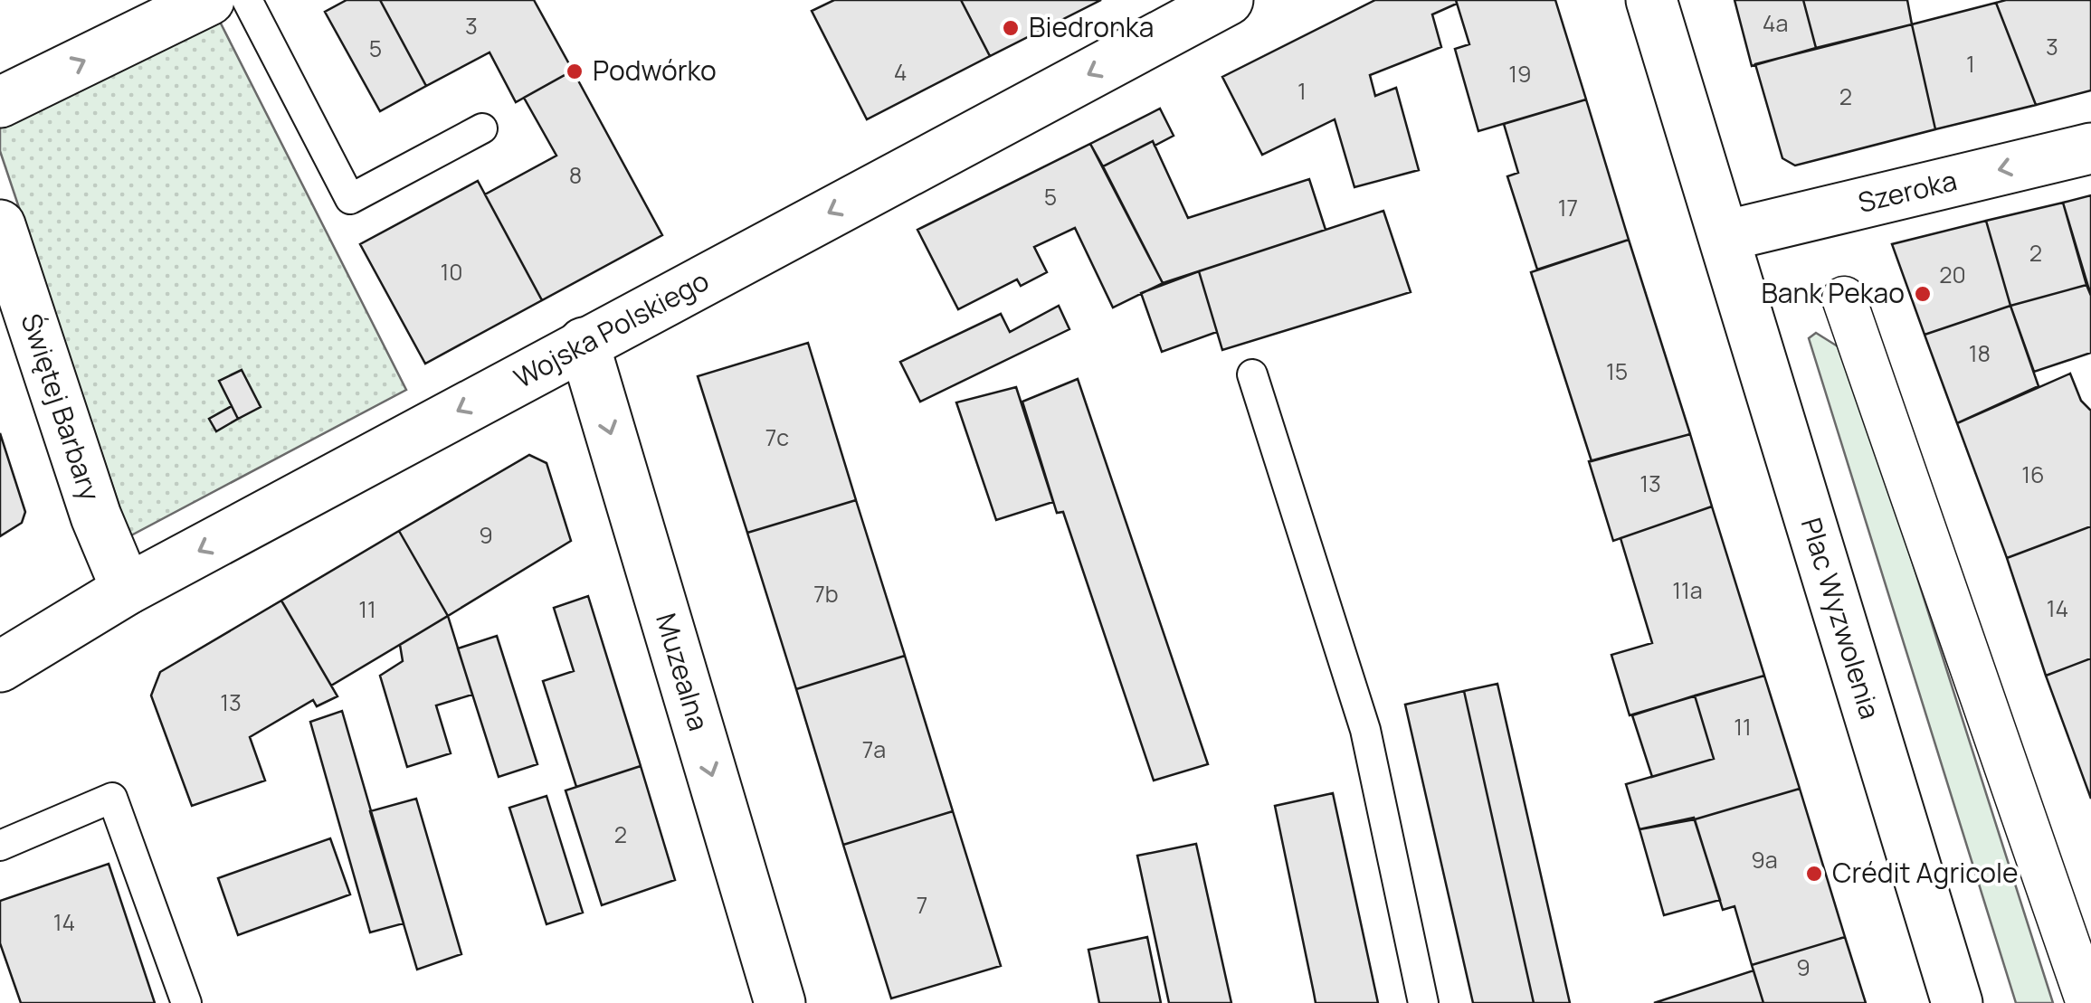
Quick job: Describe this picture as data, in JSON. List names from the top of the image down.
{
  "streets": {
    "street": [
      "Szeroka",
      "Wojska Polskiego",
      "Świętej Barbary",
      "Plac Wyzwolenia",
      "Muzealna"
    ]
  },
  "crossings": [
    ["Szeroka", "Plac Wyzwolenia"],
    ["Wojska Polskiego", "Świętej Barbary"],
    ["Wojska Polskiego", "Muzealna"]
  ],
  "one_way": ["Szeroka", "Wojska Polskiego", "Muzealna"],
  "places": [
    "Biedronka",
    "Podwórko",
    "Bank Pekao",
    "Crédit Agricole"
  ],
  "house_numbers": [
    "4a",
    "3",
    "3",
    "5",
    "1",
    "4",
    "19",
    "1",
    "2",
    "8",
    "5",
    "17",
    "2",
    "10",
    "20",
    "18",
    "15",
    "7c",
    "16",
    "13",
    "9",
    "11a",
    "7b",
    "14",
    "11",
    "13",
    "11",
    "7a",
    "2",
    "9a",
    "7",
    "14",
    "9"
  ]
}
